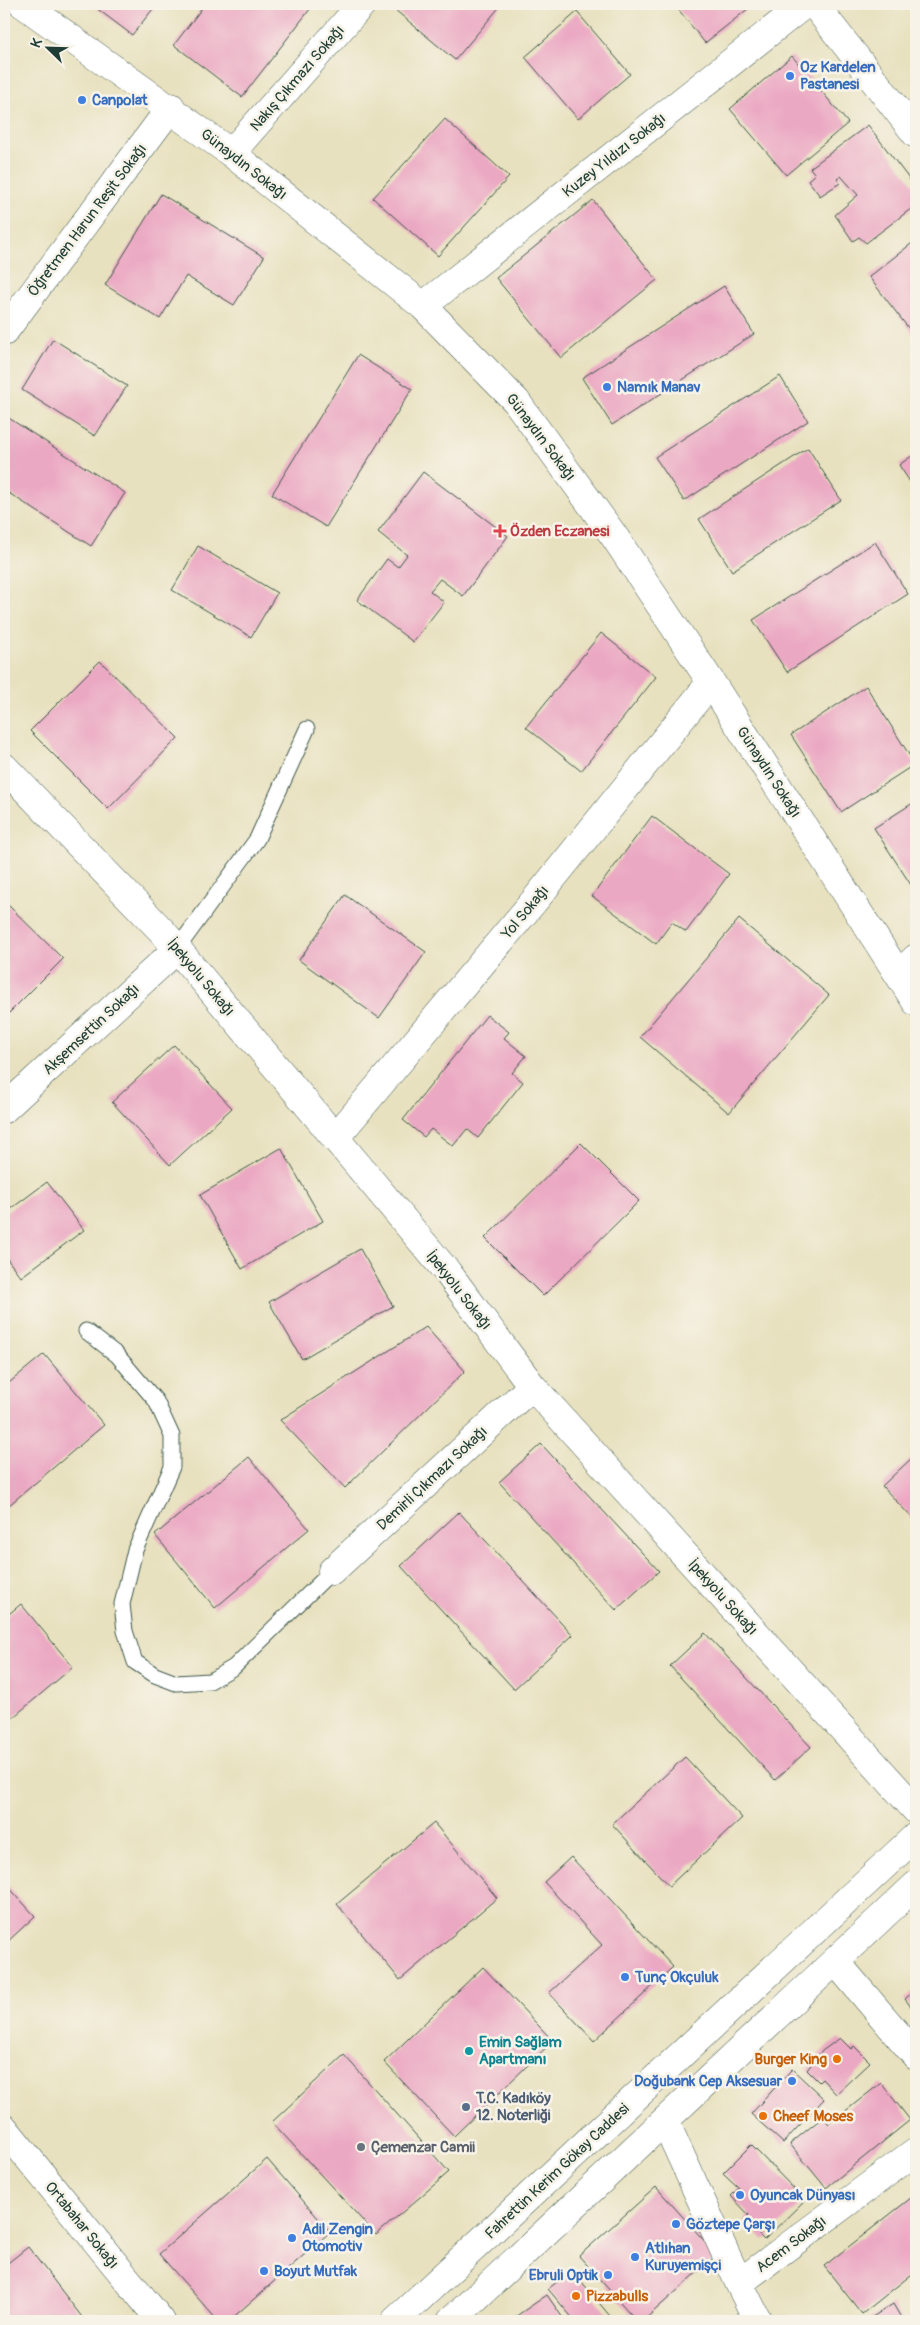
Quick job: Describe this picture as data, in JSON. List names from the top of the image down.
{
  "streets": {
    "street": [
      "Nakış Çıkmazı Sokağı",
      "Kuzey Yıldızı Sokağı",
      "Günaydın Sokağı",
      "Öğretmen Harun Reşit Sokağı",
      "Yol Sokağı",
      "İpekyolu Sokağı",
      "Akşemsettin Sokağı",
      "Demirli Çıkmazı Sokağı",
      "Fahrettin Kerim Gökay Caddesi",
      "Ortabahar Sokağı",
      "Acem Sokağı"
    ]
  },
  "crossings": [
    ["Nakış Çıkmazı Sokağı", "Günaydın Sokağı"],
    ["Kuzey Yıldızı Sokağı", "Günaydın Sokağı"],
    ["Günaydın Sokağı", "Öğretmen Harun Reşit Sokağı"],
    ["Günaydın Sokağı", "Yol Sokağı"],
    ["Yol Sokağı", "İpekyolu Sokağı"],
    ["İpekyolu Sokağı", "Akşemsettin Sokağı"],
    ["İpekyolu Sokağı", "Demirli Çıkmazı Sokağı"]
  ],
  "places": {
    "other": [
      "Oz Kardelen Pastanesi",
      "Canpolat",
      "Namık Manav",
      "Tunç Okçuluk",
      "Emin Sağlam Apartmanı",
      "Burger King",
      "Doğubank Cep Aksesuar",
      "T.C. Kadıköy 12. Noterliği",
      "Cheef Moses",
      "Çemenzar Camii",
      "Oyuncak Dünyası",
      "Göztepe Çarşı",
      "Adil Zengin Otomotiv",
      "Atlıhan Kuruyemişçi",
      "Boyut Mutfak",
      "Ebruli Optik",
      "Pizzabulls"
    ],
    "health": ["Özden Eczanesi"]
  },
  "north": "top left"
}
